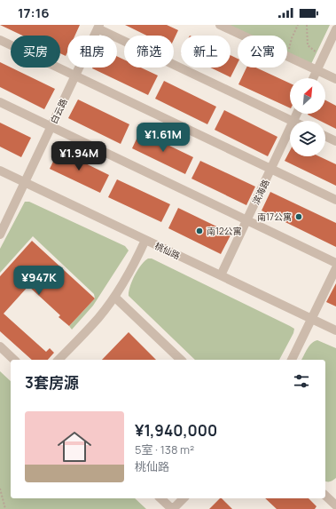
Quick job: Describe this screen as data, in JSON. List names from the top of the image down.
{
  "streets": {
    "street": ["白云路", "滨海路", "桃仙路"]
  },
  "crossings": [
    ["白云路", "桃仙路"],
    ["滨海路", "桃仙路"]
  ],
  "places": ["南17公寓", "南12公寓"],
  "north": "top right",
  "page": {
    "status": "17:16",
    "chip": [
      "买房",
      "租房",
      "筛选",
      "新上",
      "公寓"
    ],
    "price": ["¥1.61M", "¥1.94M", "¥947K"],
    "heading": "3套房源",
    "list": [
      {
        "name": "¥1,940,000",
        "note": "5室 · 138 m² · 桃仙路"
      }
    ]
  }
}
